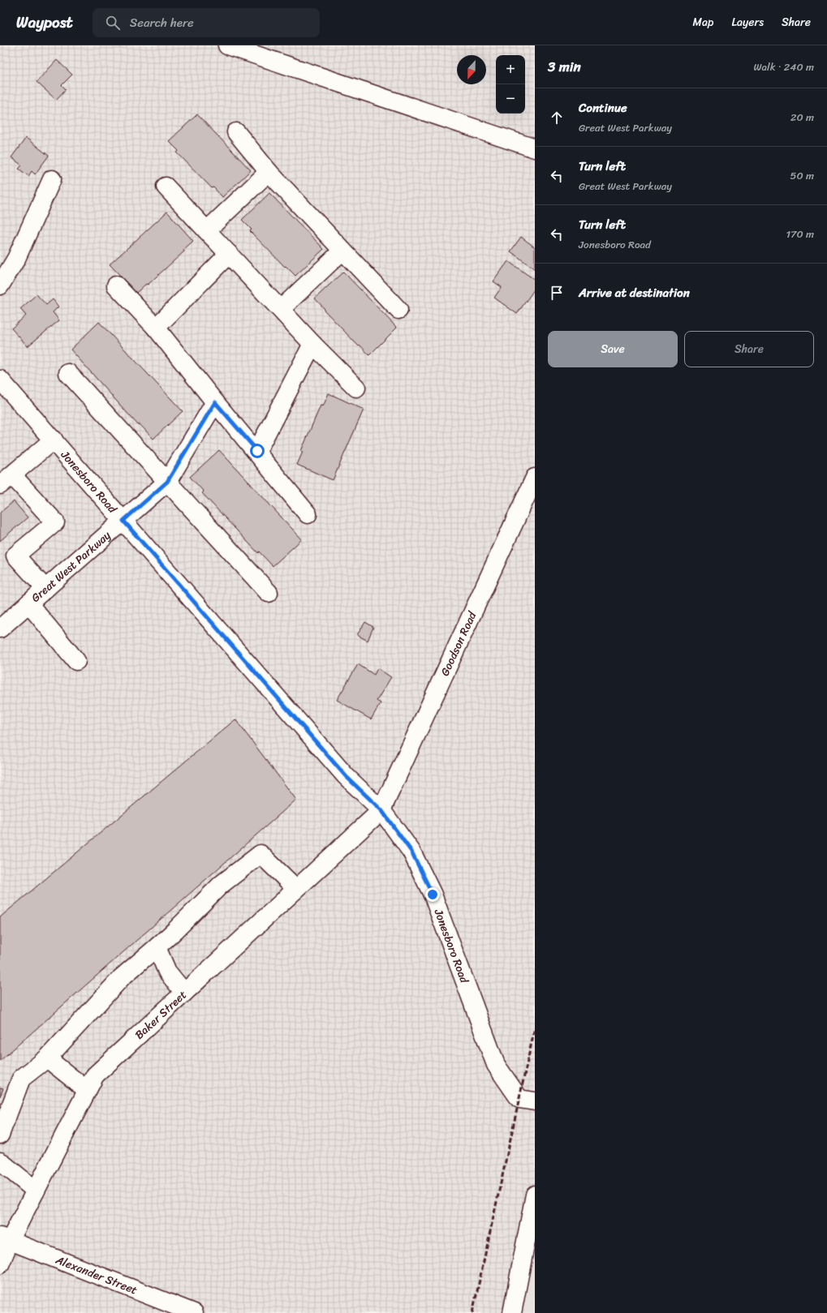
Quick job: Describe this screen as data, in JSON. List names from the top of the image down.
{
  "streets": {
    "street": [
      "Jonesboro Road",
      "Great West Parkway",
      "Goodson Road",
      "Baker Street",
      "Alexander Street"
    ]
  },
  "crossings": [
    ["Jonesboro Road", "Great West Parkway"],
    ["Jonesboro Road", "Goodson Road"],
    ["Jonesboro Road", "Baker Street"],
    ["Goodson Road", "Baker Street"],
    ["Baker Street", "Alexander Street"]
  ],
  "north": "bottom",
  "page": {
    "header": "Waypost",
    "search": "Search here",
    "nav": ["Map", "Layers", "Share"],
    "heading": ["3 min", "Walk · 240 m"],
    "map_buttons": ["+", "−"],
    "list": [
      ["Continue", "Great West Parkway", "20 m"],
      ["Turn left", "Great West Parkway", "50 m"],
      ["Turn left", "Jonesboro Road", "170 m"],
      "Arrive at destination"
    ],
    "buttons": ["Save", "Share"]
  }
}
